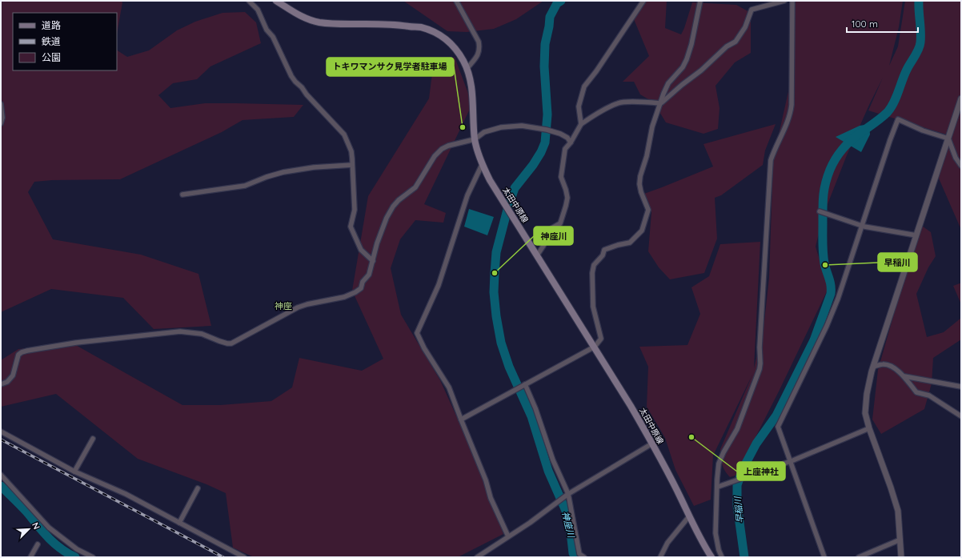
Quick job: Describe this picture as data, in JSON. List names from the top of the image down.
{
  "streets": {
    "main road": ["太田中原線"]
  },
  "districts": ["神座"],
  "water": ["早稲川", "神座川"],
  "places": [
    "トキワマンサク見学者駐車場",
    "早稲川",
    "神座川",
    "上座神社"
  ],
  "legend": ["道路", "鉄道", "公園"],
  "scale_bar": "100 m",
  "north": "top right"
}
